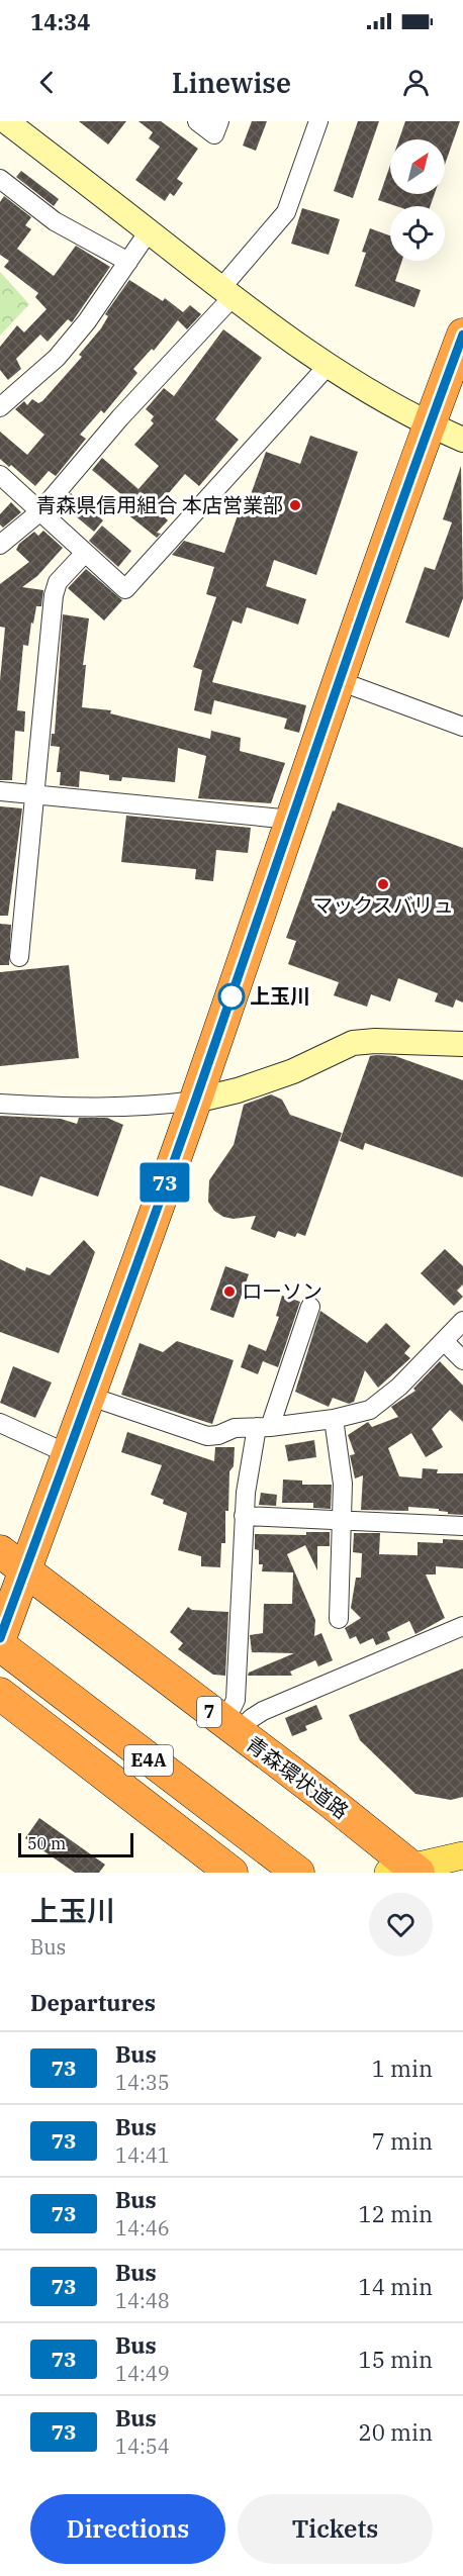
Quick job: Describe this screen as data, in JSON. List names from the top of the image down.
{
  "streets": {
    "highway": ["7", "E4A", "青森環状道路"]
  },
  "places": [
    "青森県信用組合 本店営業部",
    "マックスバリュ",
    "上玉川",
    "ローソン"
  ],
  "lines": ["bus line 73"],
  "scale_bar": "50 m",
  "north": "top right",
  "page": {
    "status": "14:34",
    "header": "Linewise",
    "on_map": "73",
    "scale": "50 m",
    "heading": [
      ["上玉川", "Bus"],
      "Departures"
    ],
    "list": [
      {
        "mark": "73",
        "name": "Bus",
        "note": "14:35",
        "value": "1 min"
      },
      {
        "mark": "73",
        "name": "Bus",
        "note": "14:41",
        "value": "7 min"
      },
      {
        "mark": "73",
        "name": "Bus",
        "note": "14:46",
        "value": "12 min"
      },
      {
        "mark": "73",
        "name": "Bus",
        "note": "14:48",
        "value": "14 min"
      },
      {
        "mark": "73",
        "name": "Bus",
        "note": "14:49",
        "value": "15 min"
      },
      {
        "mark": "73",
        "name": "Bus",
        "note": "14:54",
        "value": "20 min"
      }
    ],
    "buttons": ["Directions", "Tickets"]
  }
}
